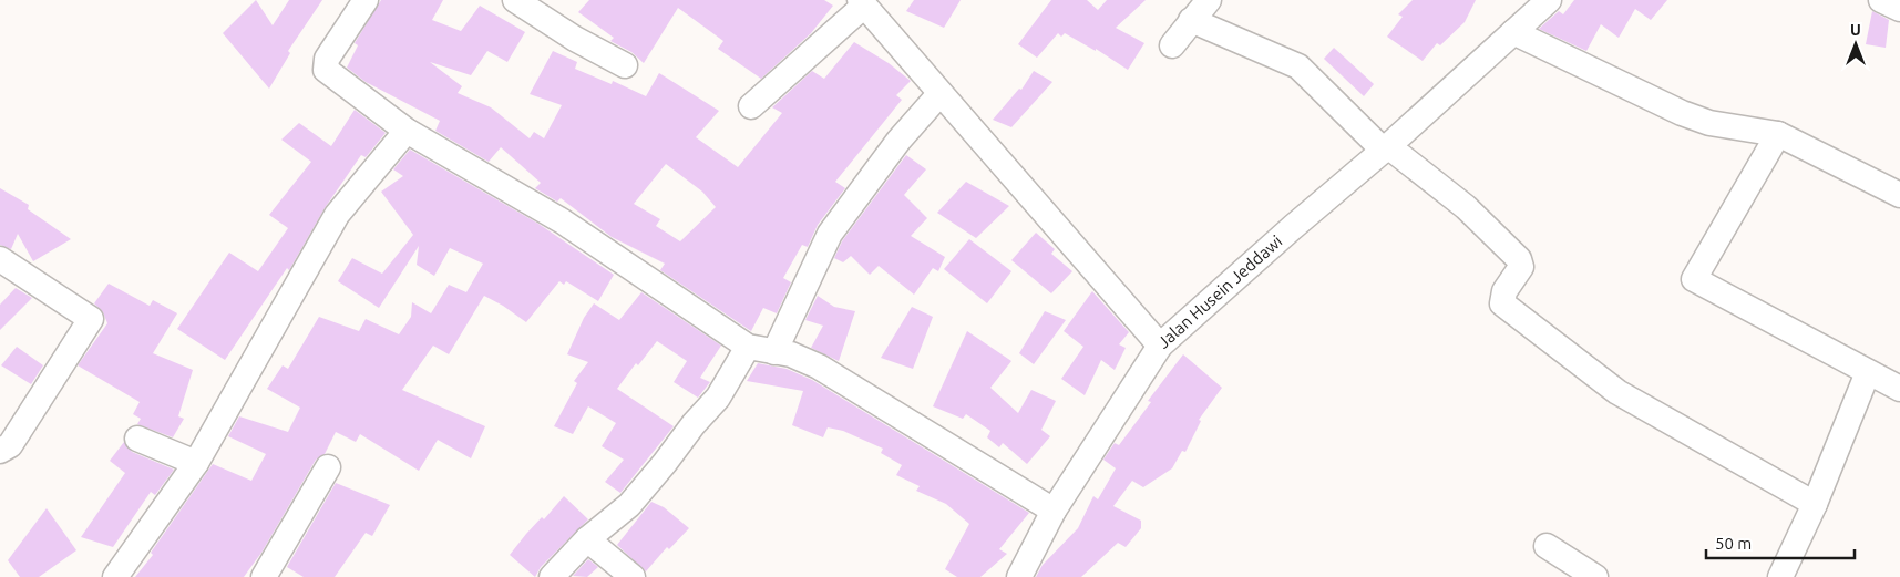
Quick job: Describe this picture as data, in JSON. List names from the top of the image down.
{
  "streets": {
    "street": ["Jalan Husein Jeddawi"]
  },
  "scale_bar": "50 m",
  "north": "top"
}
